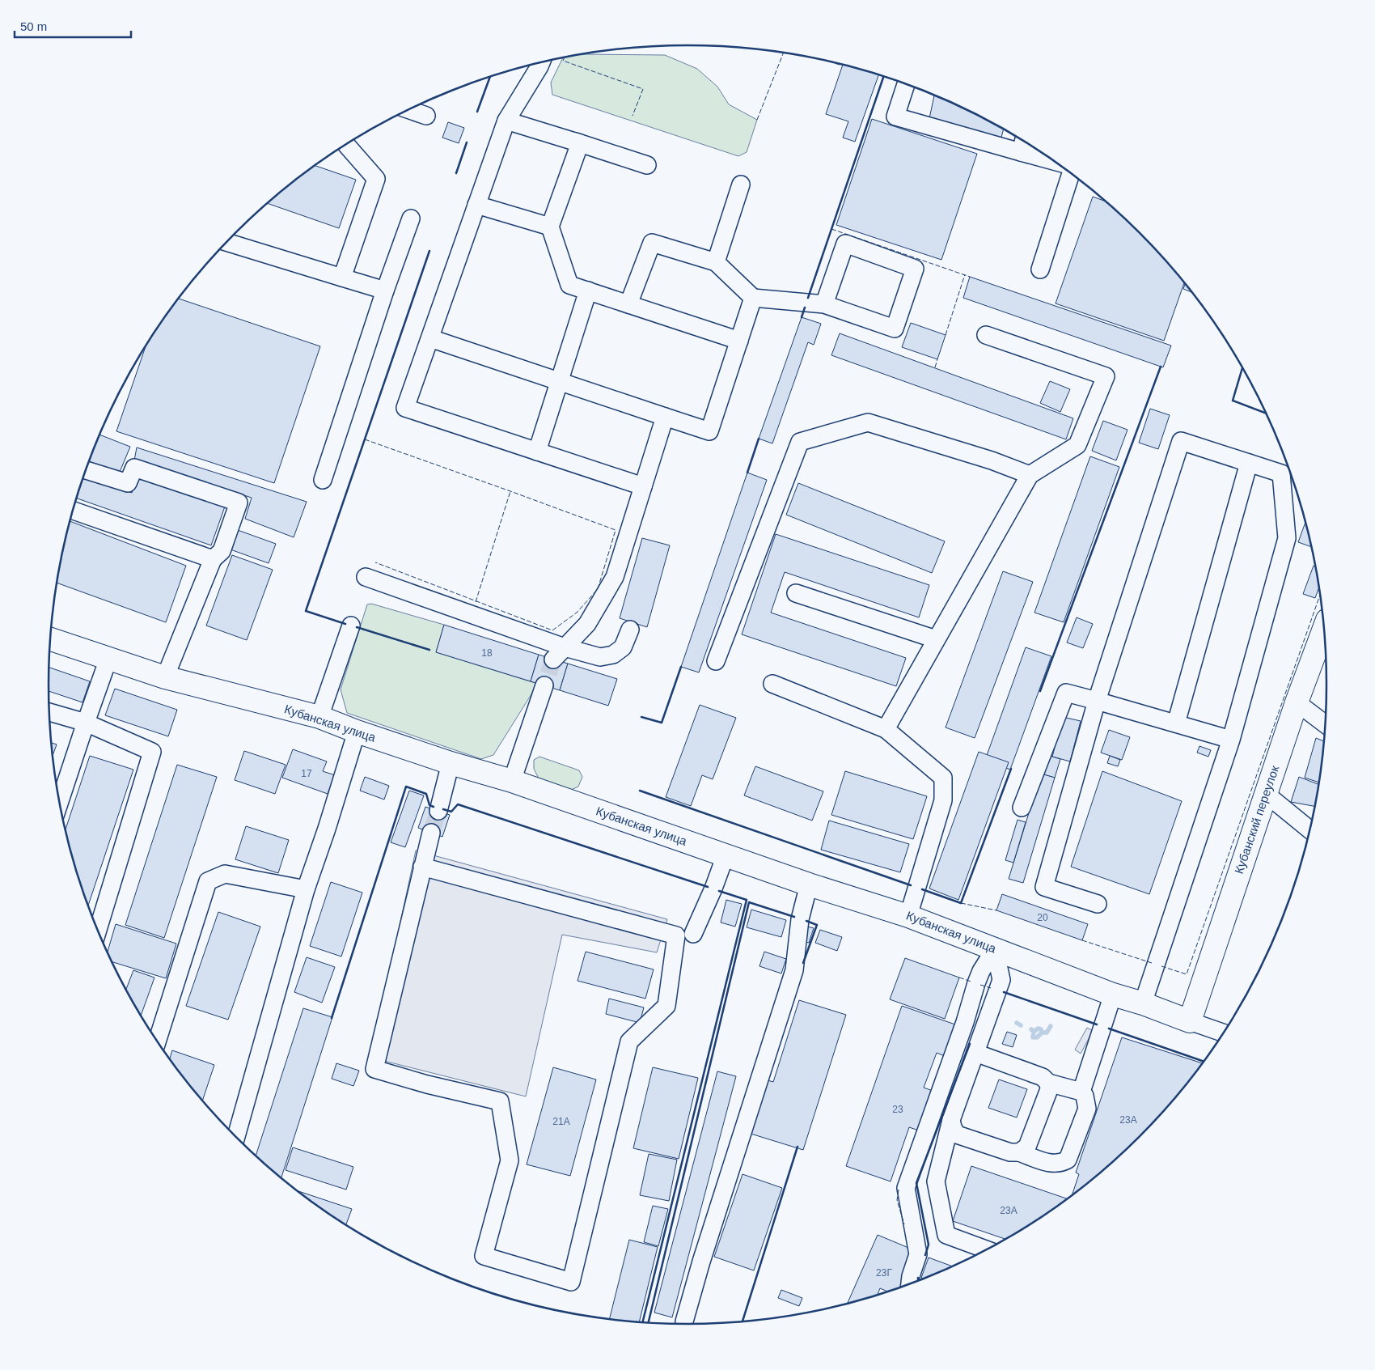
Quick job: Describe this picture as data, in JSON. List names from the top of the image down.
{
  "streets": {
    "main road": ["Кубанская улица", "Кубанский переулок"]
  },
  "crossings": [
    ["Кубанская улица", "Кубанский переулок"]
  ],
  "house_numbers": [
    "18",
    "17",
    "20",
    "23",
    "23А",
    "21А",
    "23А",
    "23Г"
  ],
  "scale_bar": "50 m"
}
